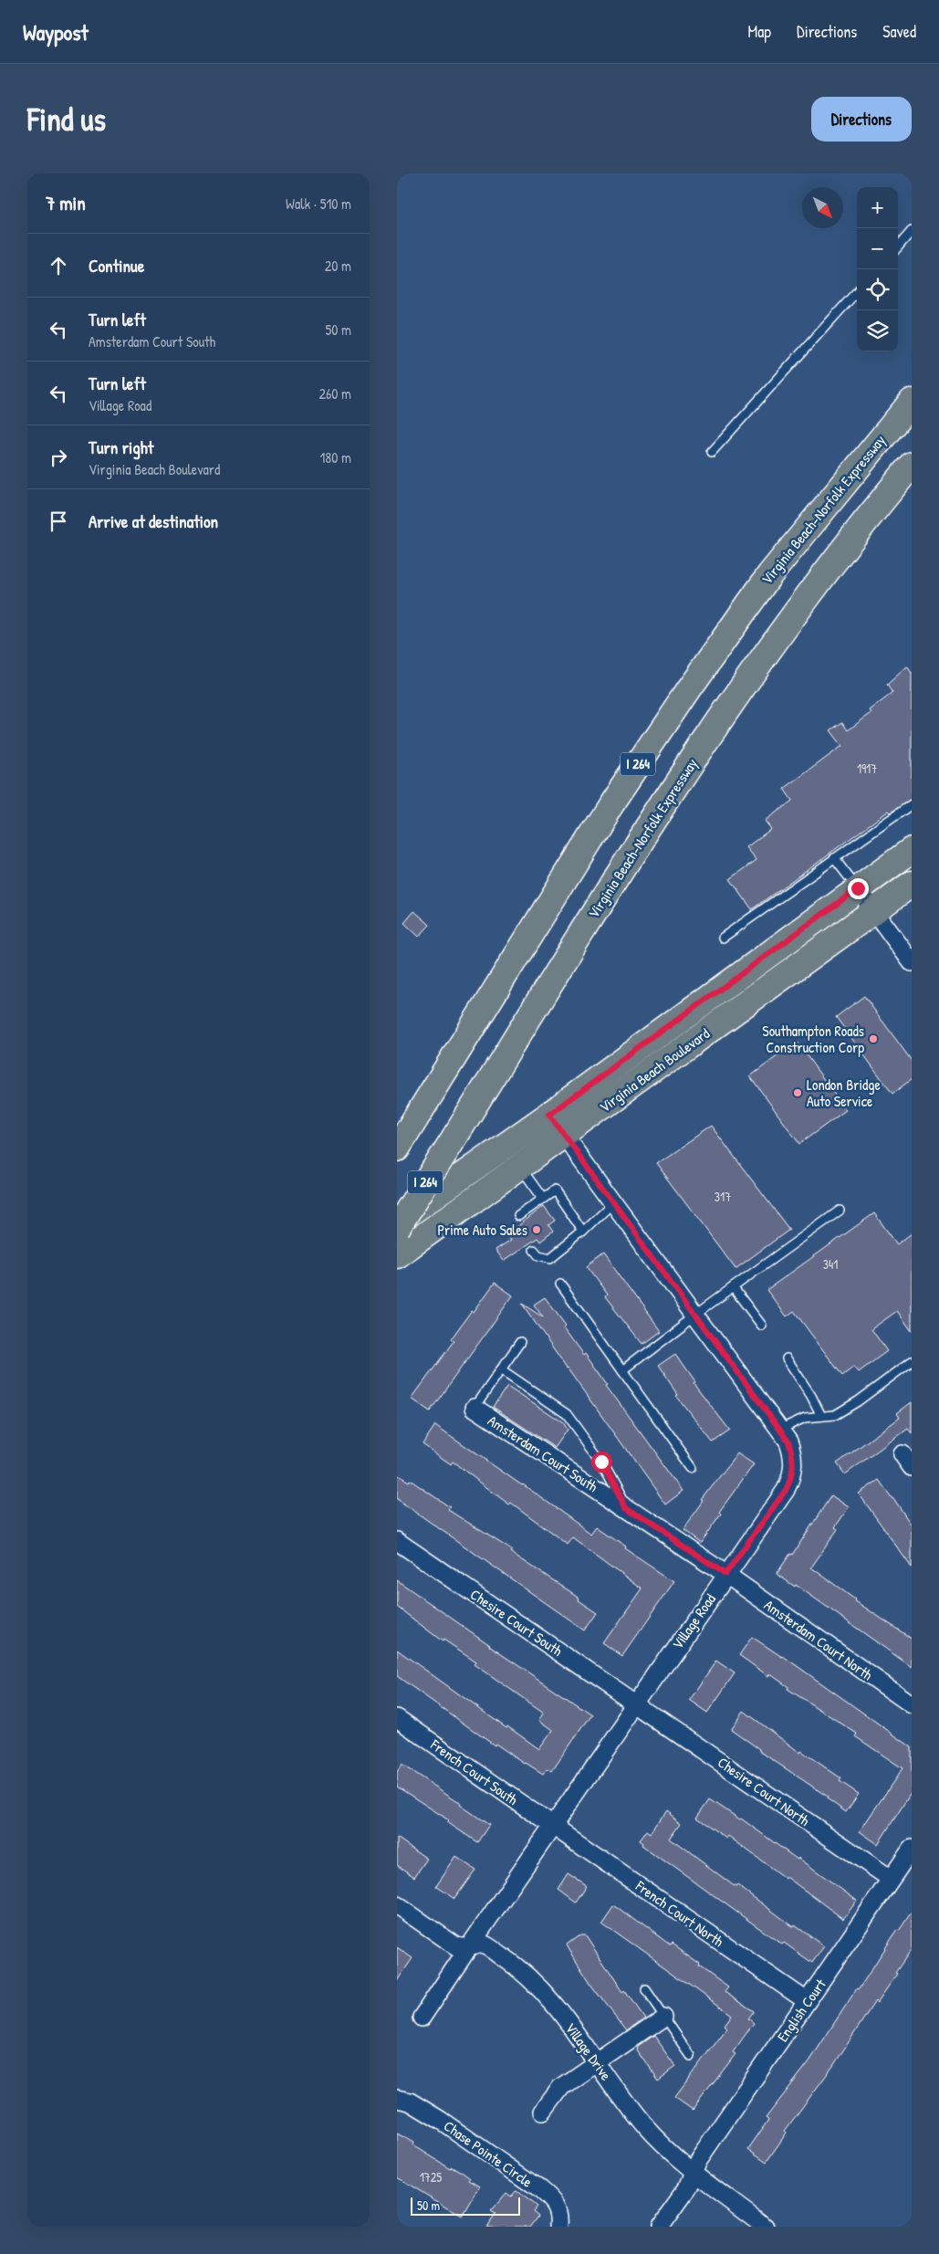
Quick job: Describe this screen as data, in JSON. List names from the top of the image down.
{
  "streets": {
    "main road": ["Virginia Beach-Norfolk Expressway", "I 264", "Virginia Beach Boulevard"],
    "street": [
      "Amsterdam Court South",
      "Village Road",
      "Chesire Court South",
      "Amsterdam Court North",
      "French Court South",
      "Chesire Court North",
      "French Court North",
      "English Court",
      "Village Drive",
      "Chase Pointe Circle"
    ]
  },
  "crossings": [
    ["Virginia Beach Boulevard", "Village Road"],
    ["Amsterdam Court South", "Village Road"],
    ["Amsterdam Court South", "Amsterdam Court North"],
    ["Village Road", "Chesire Court South"],
    ["Village Road", "Amsterdam Court North"],
    ["Village Road", "French Court South"],
    ["Village Road", "Chesire Court North"],
    ["Village Road", "French Court North"],
    ["Village Road", "Village Drive"],
    ["Chesire Court South", "Chesire Court North"],
    ["French Court South", "French Court North"],
    ["Chesire Court North", "English Court"],
    ["French Court North", "English Court"],
    ["English Court", "Village Drive"]
  ],
  "places": ["Southampton Roads Construction Corp", "London Bridge Auto Service", "Prime Auto Sales"],
  "house_numbers": [
    "1917",
    "317",
    "341",
    "1725"
  ],
  "scale_bar": "50 m",
  "north": "bottom right",
  "page": {
    "header": "Waypost",
    "nav": ["Map", "Directions", "Saved"],
    "buttons": "Directions",
    "title": "Find us",
    "heading": ["7 min", "Walk · 510 m"],
    "map_buttons": ["+", "−"],
    "list": [
      ["Continue", "20 m"],
      ["Turn left", "Amsterdam Court South", "50 m"],
      ["Turn left", "Village Road", "260 m"],
      ["Turn right", "Virginia Beach Boulevard", "180 m"],
      "Arrive at destination"
    ],
    "scale": "50 m"
  }
}
